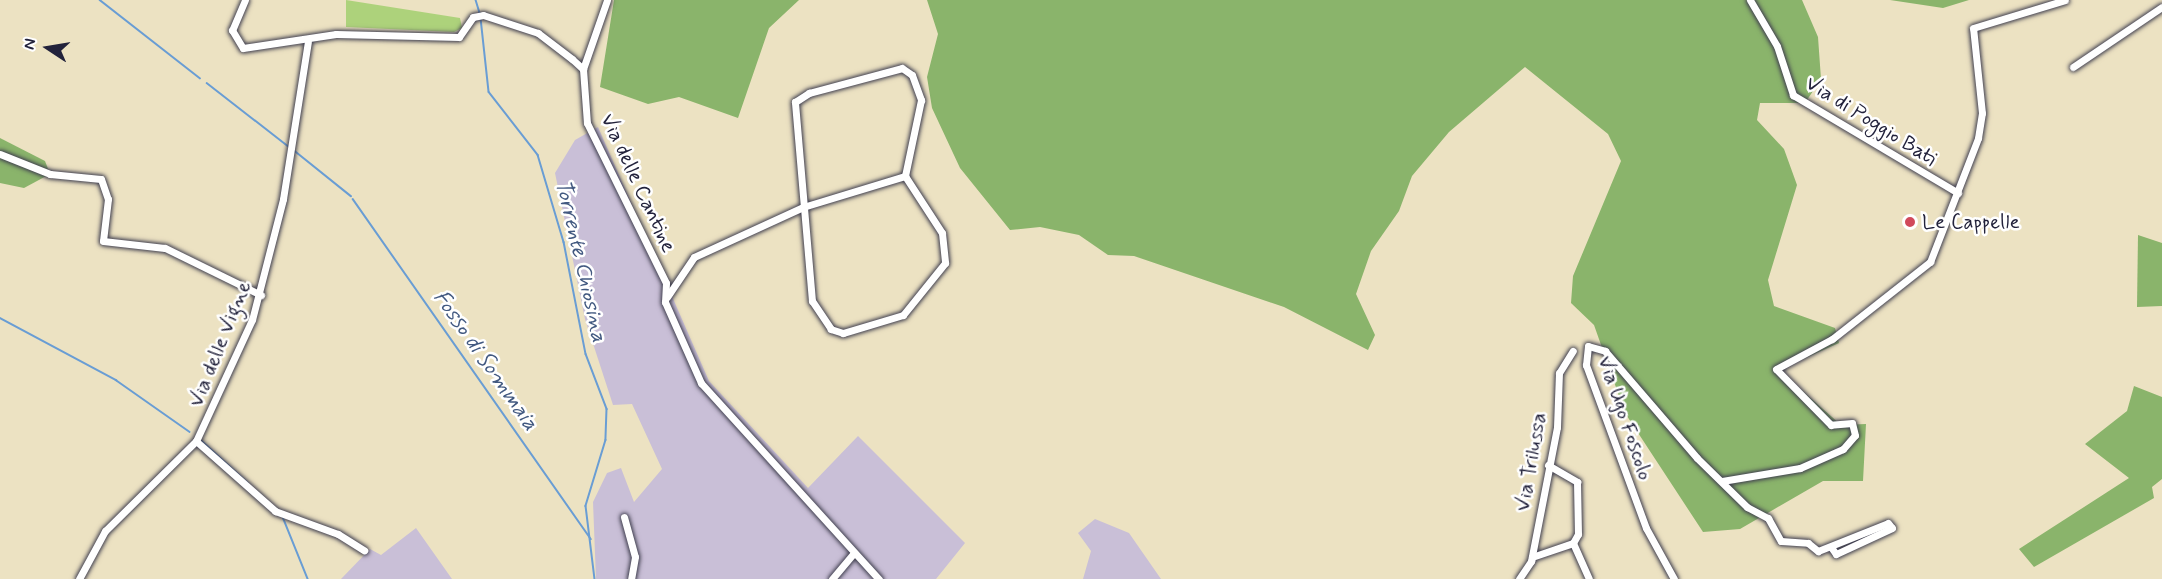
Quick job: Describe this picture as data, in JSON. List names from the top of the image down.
{
  "streets": {
    "street": [
      "Via di Poggio Bati",
      "Via delle Cantine",
      "Via delle Vigne",
      "Via Ugo Foscolo",
      "Via Trilussa"
    ]
  },
  "water": ["Torrente Chiosina", "Fosso di Sommaia"],
  "places": ["Le Cappelle"],
  "north": "left"
}
